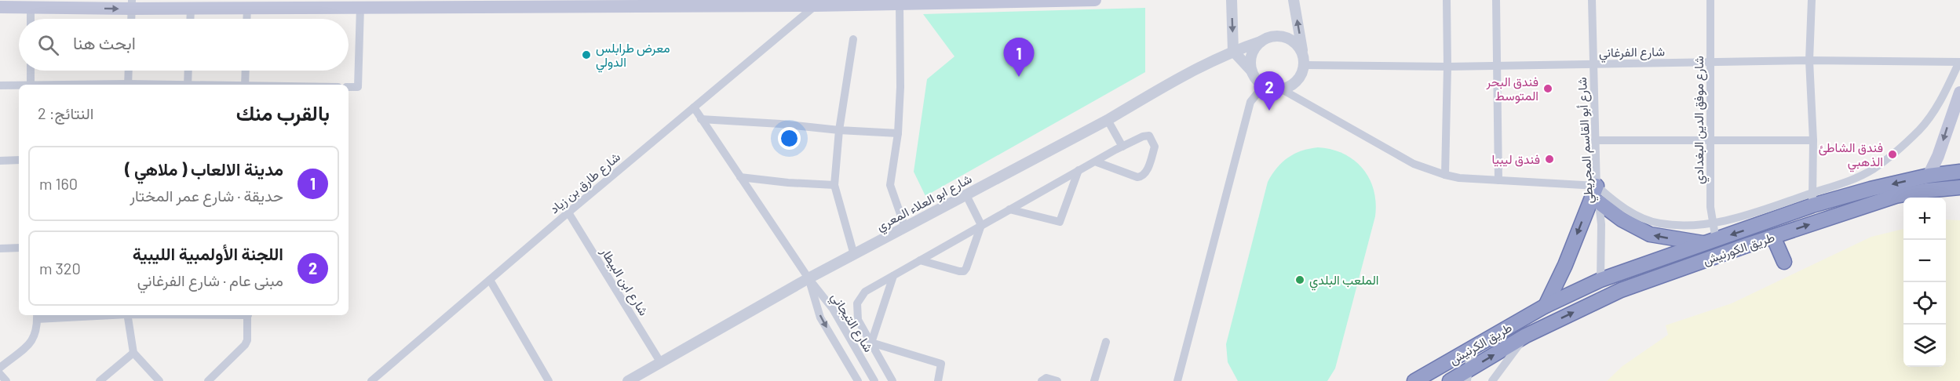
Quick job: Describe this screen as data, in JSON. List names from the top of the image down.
{
  "streets": {
    "highway": ["طريق الكورنيش", "طريق الكرنيش"],
    "street": [
      "شارع الفرغاني",
      "شارع موفق الدين البغدادي",
      "شارع أبو القاسم المجريطي",
      "شارع طارق بن زياد",
      "شارع ابو العلاء المعري",
      "شارع ابن البيطار",
      "شارع التيجاني"
    ]
  },
  "crossings": [
    ["شارع الفرغاني", "شارع موفق الدين البغدادي"],
    ["شارع الفرغاني", "شارع أبو القاسم المجريطي"],
    ["شارع الفرغاني", "شارع ابو العلاء المعري"],
    ["شارع موفق الدين البغدادي", "طريق الكورنيش"],
    ["شارع أبو القاسم المجريطي", "طريق الكورنيش"],
    ["شارع طارق بن زياد", "شارع ابن البيطار"],
    ["شارع ابو العلاء المعري", "شارع ابن البيطار"],
    ["شارع ابو العلاء المعري", "شارع التيجاني"],
    ["طريق الكورنيش", "طريق الكرنيش"]
  ],
  "places": [
    "معرض طرابلس الدولي",
    "فندق البحر المتوسط",
    "فندق الشاطئ الذهبي",
    "فندق ليبيا",
    "الملعب البلدي"
  ],
  "page": {
    "search": "ابحث هنا",
    "pins": ["1", "2"],
    "heading": ["بالقرب منك", "النتائج: 2"],
    "list": [
      {
        "mark": "1",
        "name": "مدينة الالعاب ( ملاهي )",
        "note": "حديقة · شارع عمر المختار",
        "value": "160 m"
      },
      {
        "mark": "2",
        "name": "اللجنة الأولمبية الليبية",
        "note": "مبنى عام · شارع الفرغاني",
        "value": "320 m"
      }
    ],
    "map_buttons": ["+", "−"]
  }
}
